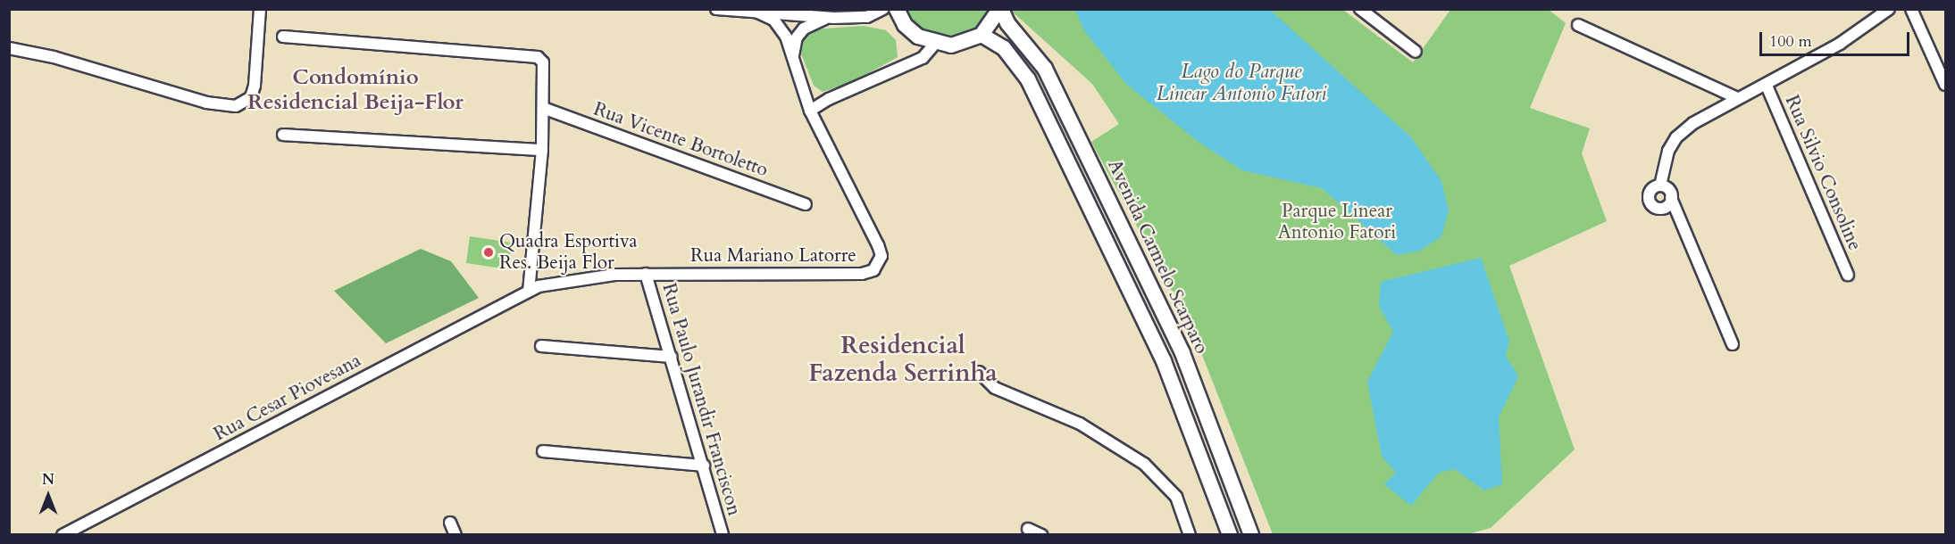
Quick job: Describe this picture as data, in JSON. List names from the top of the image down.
{
  "streets": {
    "main road": ["Avenida Carmelo Scarparo"],
    "street": [
      "Rua Vicente Bortoletto",
      "Rua Silvio Consoline",
      "Rua Mariano Latorre",
      "Rua Cesar Piovesana",
      "Rua Paulo Jurandir Franciscon"
    ]
  },
  "crossings": [
    ["Rua Mariano Latorre", "Rua Cesar Piovesana"],
    ["Rua Mariano Latorre", "Rua Paulo Jurandir Franciscon"]
  ],
  "districts": ["Condomínio Residencial Beija-Flor", "Residencial Fazenda Serrinha"],
  "water": ["Lago do Parque Linear Antonio Fatori"],
  "parks": ["Parque Linear Antonio Fatori"],
  "places": ["Quadra Esportiva Res. Beija Flor"],
  "scale_bar": "100 m",
  "north": "top"
}
